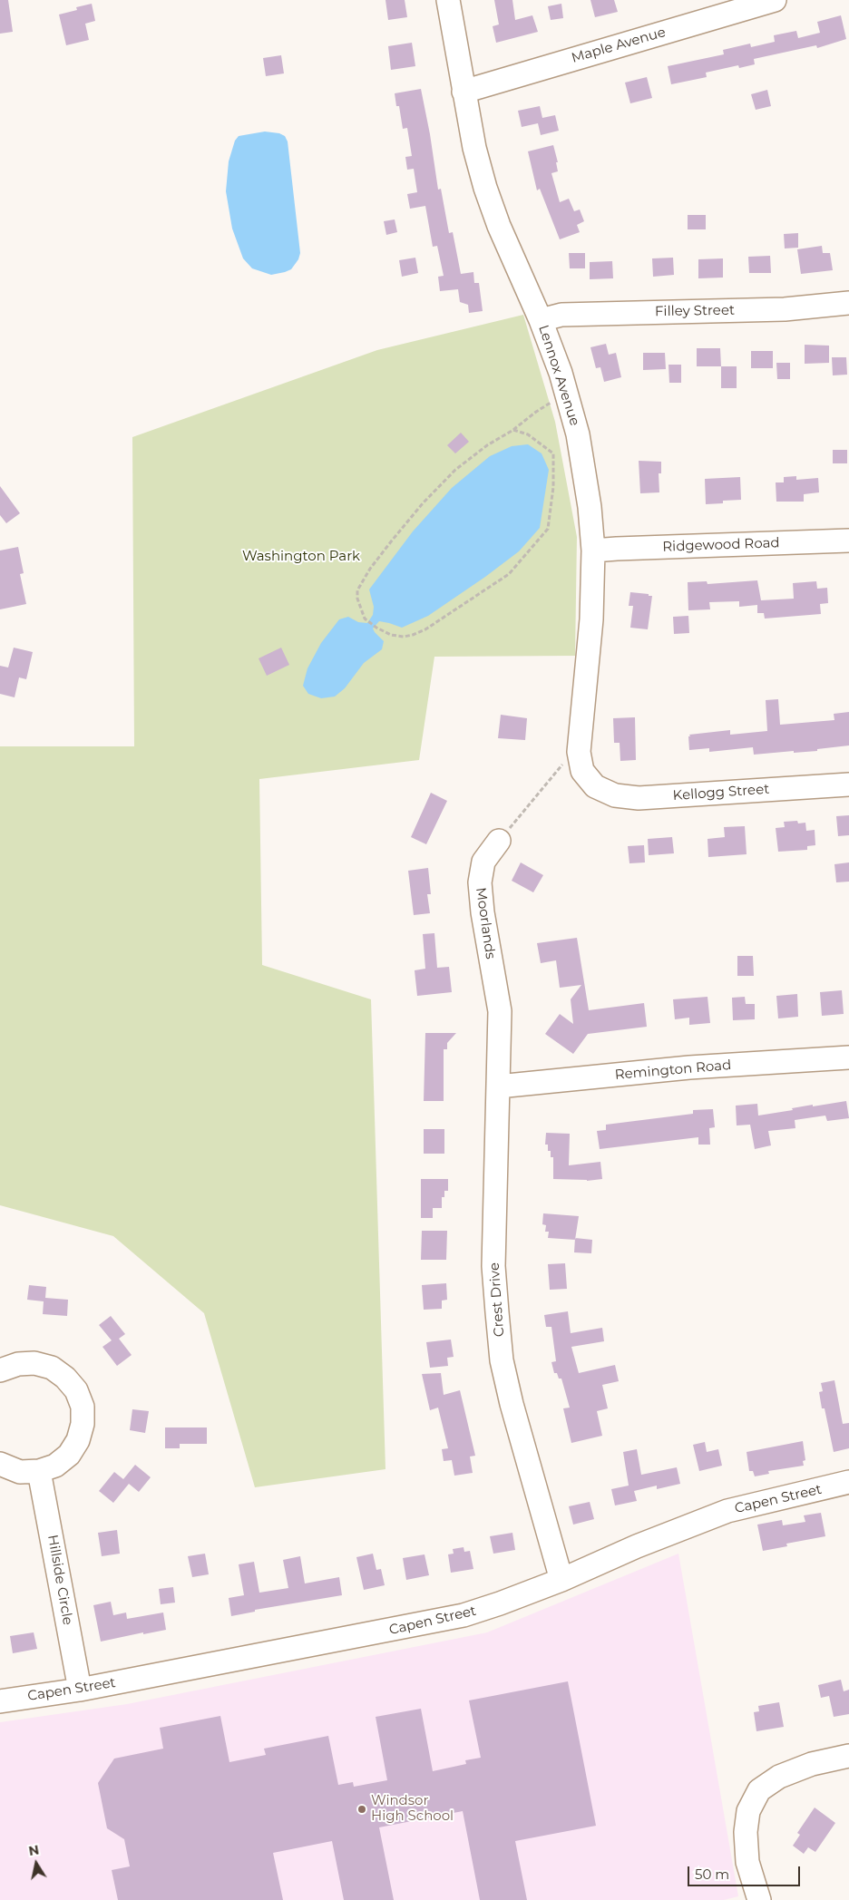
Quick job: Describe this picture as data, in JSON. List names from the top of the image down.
{
  "streets": {
    "street": [
      "Maple Avenue",
      "Filley Street",
      "Lennox Avenue",
      "Ridgewood Road",
      "Kellogg Street",
      "Moorlands",
      "Remington Road",
      "Crest Drive",
      "Capen Street",
      "Hillside Circle"
    ]
  },
  "crossings": [
    ["Maple Avenue", "Lennox Avenue"],
    ["Filley Street", "Lennox Avenue"],
    ["Lennox Avenue", "Ridgewood Road"],
    ["Lennox Avenue", "Kellogg Street"],
    ["Moorlands", "Crest Drive"],
    ["Remington Road", "Crest Drive"],
    ["Crest Drive", "Capen Street"],
    ["Capen Street", "Hillside Circle"]
  ],
  "parks": ["Washington Park"],
  "places": ["Windsor High School"],
  "scale_bar": "50 m",
  "north": "top"
}
